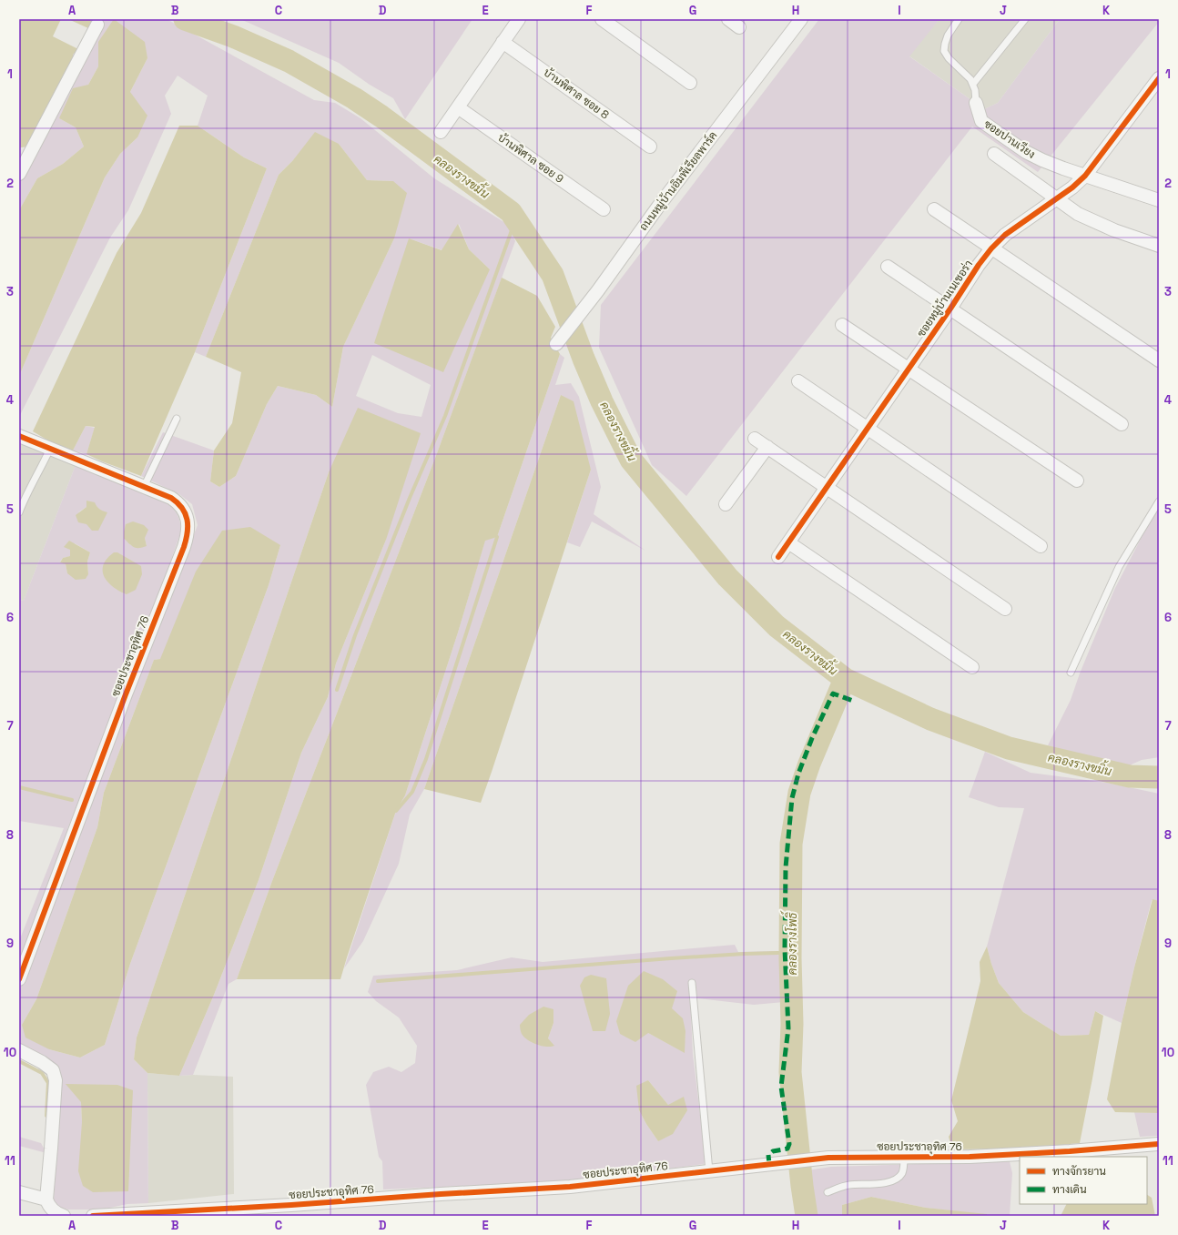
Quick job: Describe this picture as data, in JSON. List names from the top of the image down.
{
  "streets": {
    "street": [
      "บ้านพิศาล ซอย 8",
      "ซอยปานเวียง",
      "บ้านพิศาล ซอย 9",
      "ถนนหมู่บ้านอิมพีเรียลพาร์ค",
      "ซอยหมู่บ้านเนเชอร่า",
      "ซอยประชาอุทิศ 76"
    ]
  },
  "crossings": [
    ["ซอยปานเวียง", "ซอยหมู่บ้านเนเชอร่า"]
  ],
  "water": ["คลองรางขมิ้น", "คลองรางโพธิ์"],
  "legend": ["ทางจักรยาน", "ทางเดิน"],
  "grid": {
    "columns": [
      "A",
      "B",
      "C",
      "D",
      "E",
      "F",
      "G",
      "H",
      "I",
      "J",
      "K"
    ],
    "rows": [
      "1",
      "2",
      "3",
      "4",
      "5",
      "6",
      "7",
      "8",
      "9",
      "10",
      "11"
    ]
  }
}
